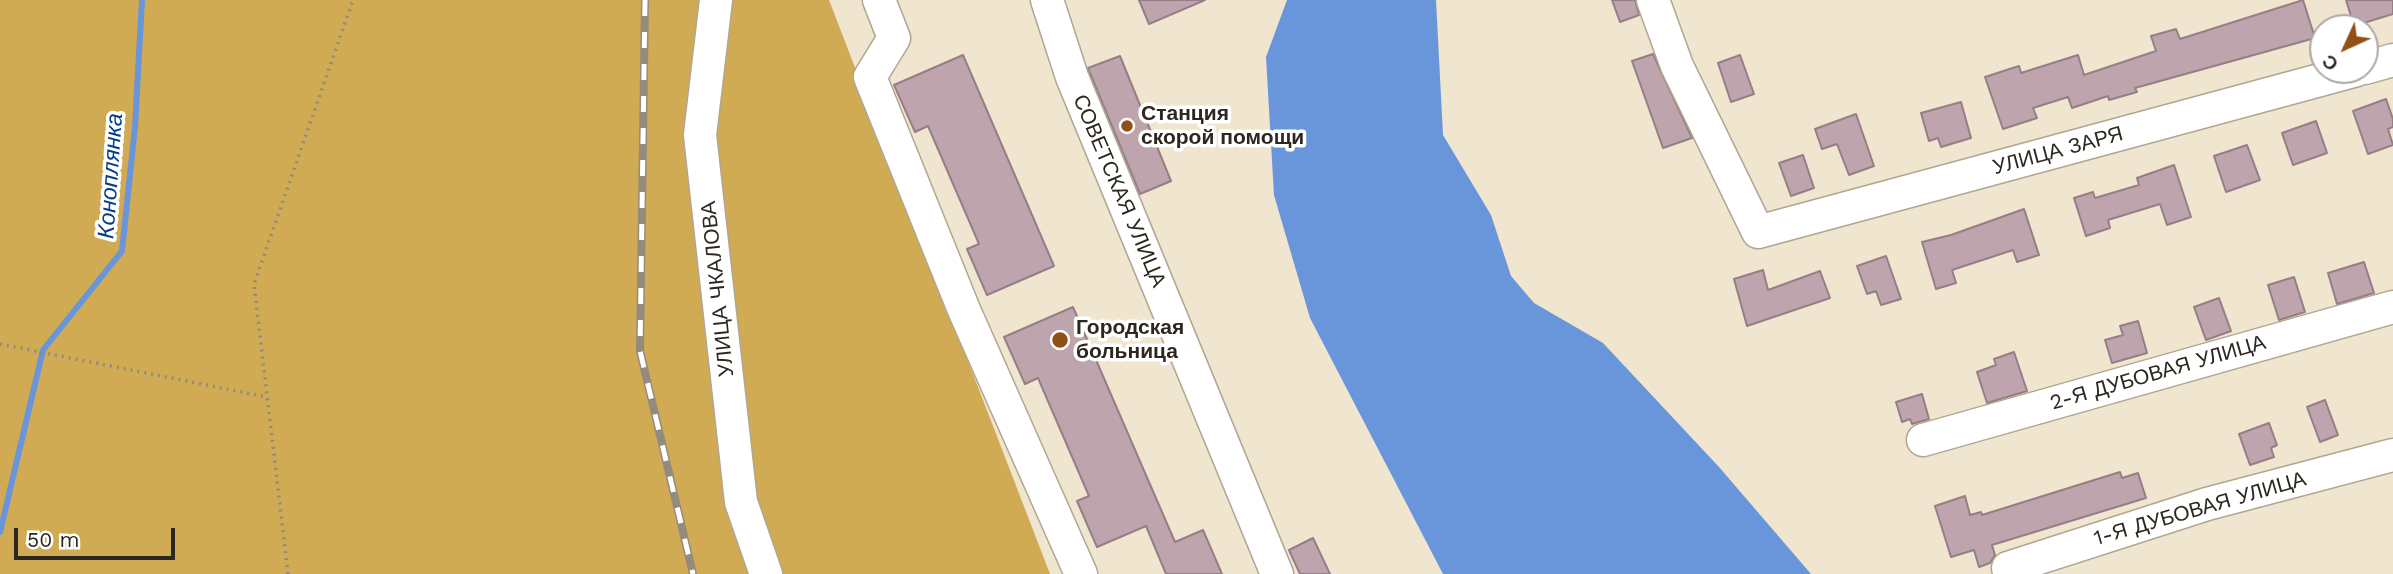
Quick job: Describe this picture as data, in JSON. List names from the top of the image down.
{
  "streets": {
    "street": [
      "УЛИЦА ЗАРЯ",
      "СОВЕТСКАЯ УЛИЦА",
      "УЛИЦА ЧКАЛОВА",
      "2-Я ДУБОВАЯ УЛИЦА",
      "1-Я ДУБОВАЯ УЛИЦА"
    ]
  },
  "water": ["Коноплянка"],
  "places": ["Станция скорой помощи", "Городская больница"],
  "scale_bar": "50 m",
  "north": "bottom left"
}
